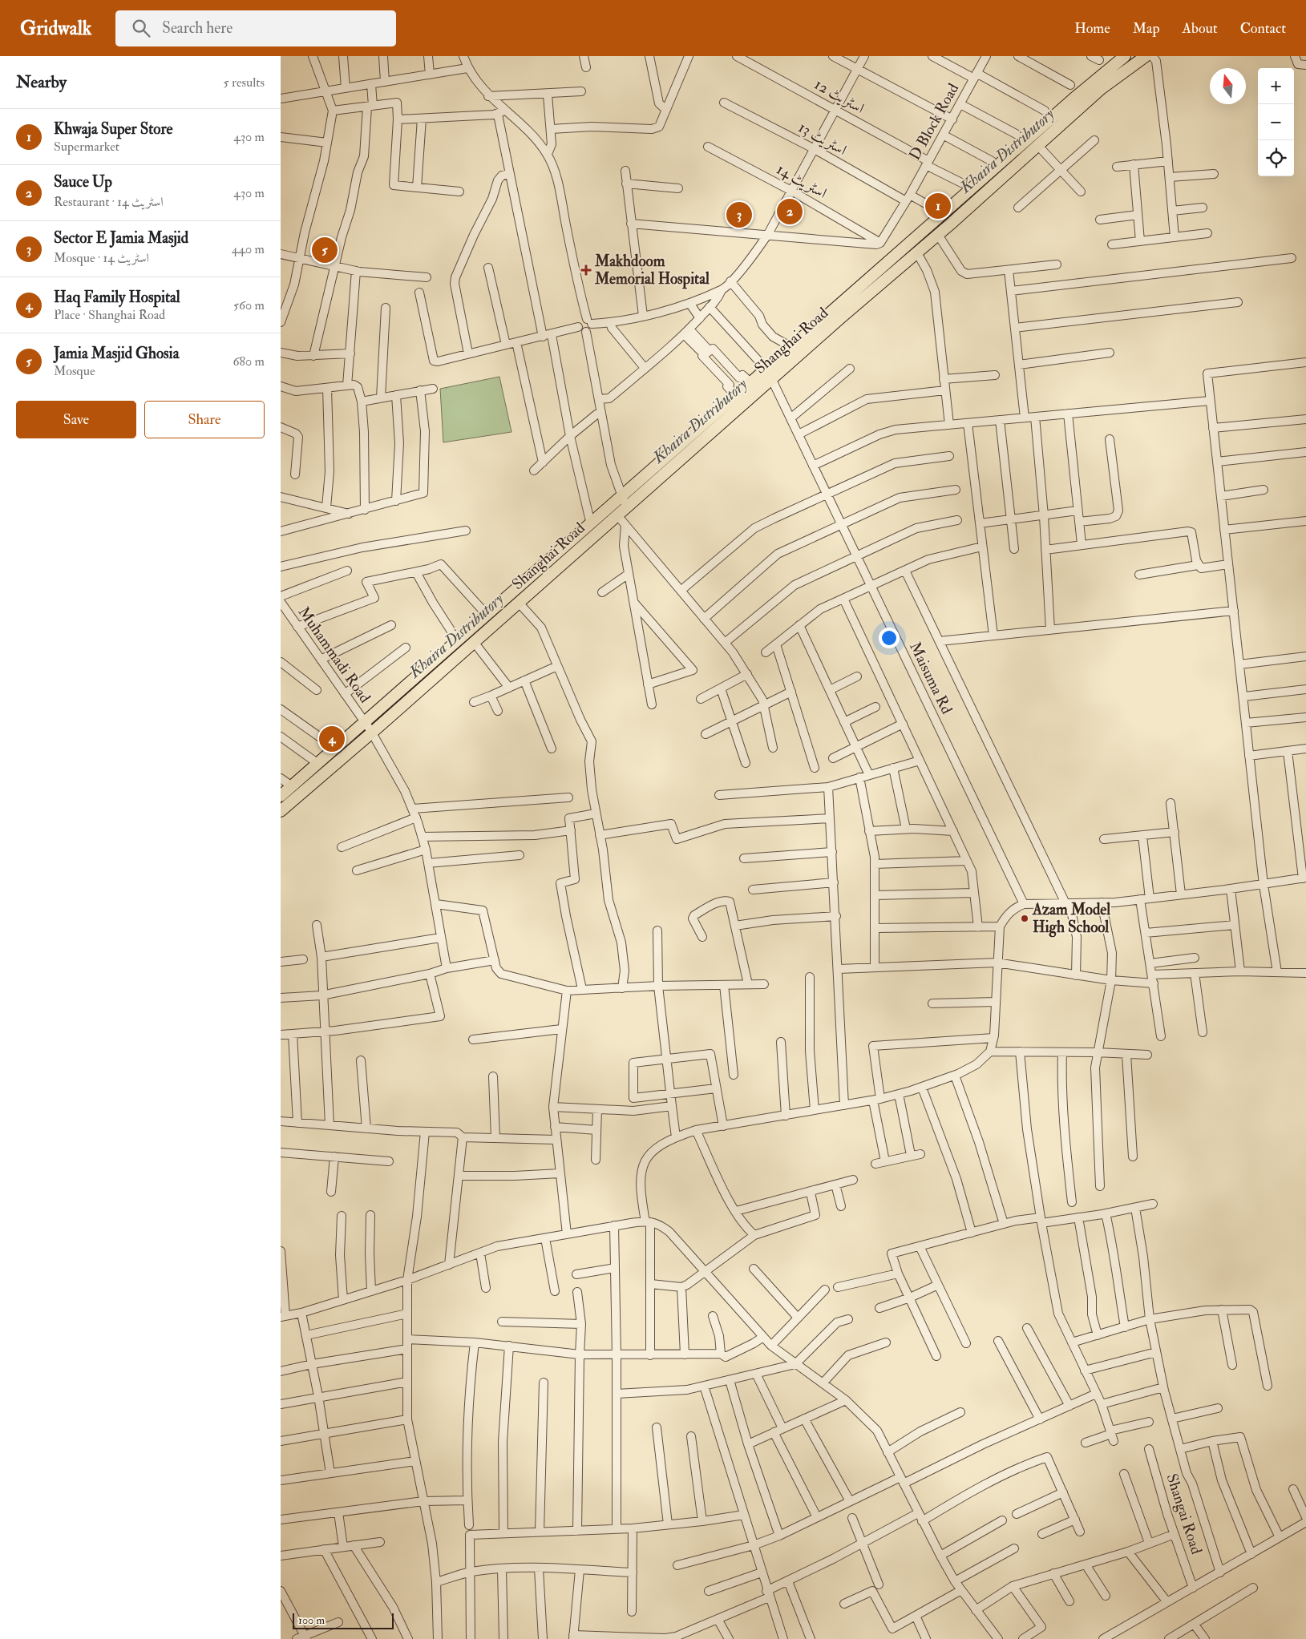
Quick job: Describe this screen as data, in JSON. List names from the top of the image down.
{
  "streets": {
    "main road": ["Shanghai Road"],
    "street": [
      "اسٹریٹ 12",
      "D Block Road",
      "اسٹریٹ 13",
      "اسٹریٹ 14",
      "Muhammadi Road",
      "Maisuma Rd",
      "Shangai Road"
    ]
  },
  "crossings": [
    ["اسٹریٹ 12", "D Block Road"],
    ["D Block Road", "اسٹریٹ 13"],
    ["D Block Road", "اسٹریٹ 14"],
    ["Shanghai Road", "Muhammadi Road"],
    ["Shanghai Road", "Maisuma Rd"]
  ],
  "water": ["Khaira Distributory"],
  "places": {
    "health": ["Makhdoom Memorial Hospital"],
    "other": ["Azam Model High School"]
  },
  "scale_bar": "100 m",
  "north": "top",
  "page": {
    "header": "Gridwalk",
    "search": "Search here",
    "nav": [
      "Home",
      "Map",
      "About",
      "Contact"
    ],
    "heading": ["Nearby", "5 results"],
    "map_buttons": ["+", "−"],
    "list": [
      {
        "mark": "1",
        "name": "Khwaja Super Store",
        "note": "Supermarket",
        "value": "430 m"
      },
      {
        "mark": "2",
        "name": "Sauce Up",
        "note": "Restaurant · اسٹریٹ 14",
        "value": "430 m"
      },
      {
        "mark": "3",
        "name": "Sector E Jamia Masjid",
        "note": "Mosque · اسٹریٹ 14",
        "value": "440 m"
      },
      {
        "mark": "4",
        "name": "Haq Family Hospital",
        "note": "Place · Shanghai Road",
        "value": "560 m"
      },
      {
        "mark": "5",
        "name": "Jamia Masjid Ghosia",
        "note": "Mosque",
        "value": "680 m"
      }
    ],
    "pins": [
      "1",
      "2",
      "3",
      "5",
      "4"
    ],
    "buttons": ["Save", "Share"],
    "scale": "100 m"
  }
}
